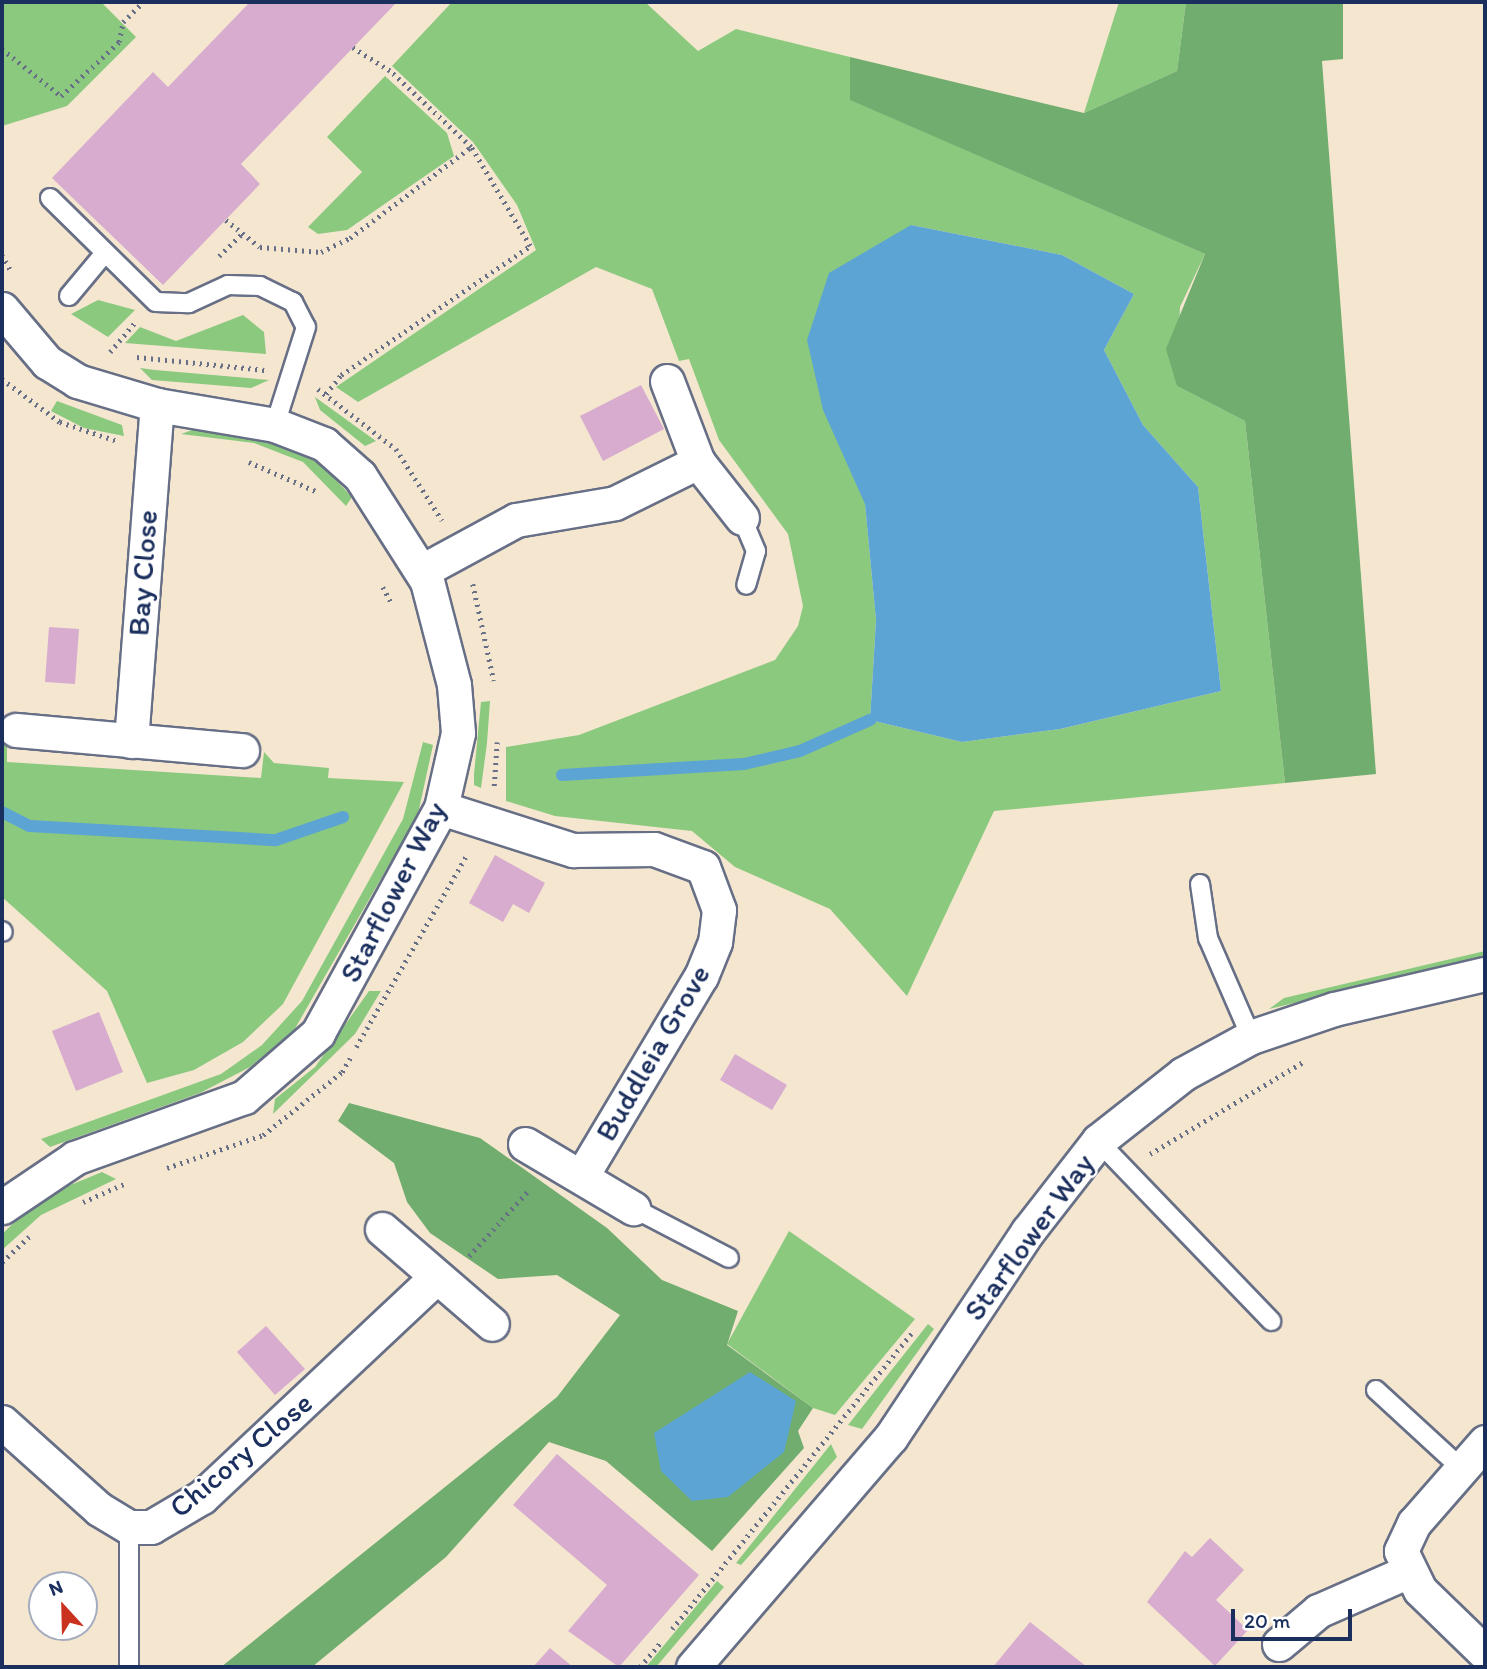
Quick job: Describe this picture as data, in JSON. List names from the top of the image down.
{
  "streets": {
    "street": [
      "Bay Close",
      "Starflower Way",
      "Buddleia Grove",
      "Chicory Close"
    ]
  },
  "crossings": [
    ["Bay Close", "Starflower Way"],
    ["Starflower Way", "Buddleia Grove"]
  ],
  "scale_bar": "20 m",
  "north": "top"
}
